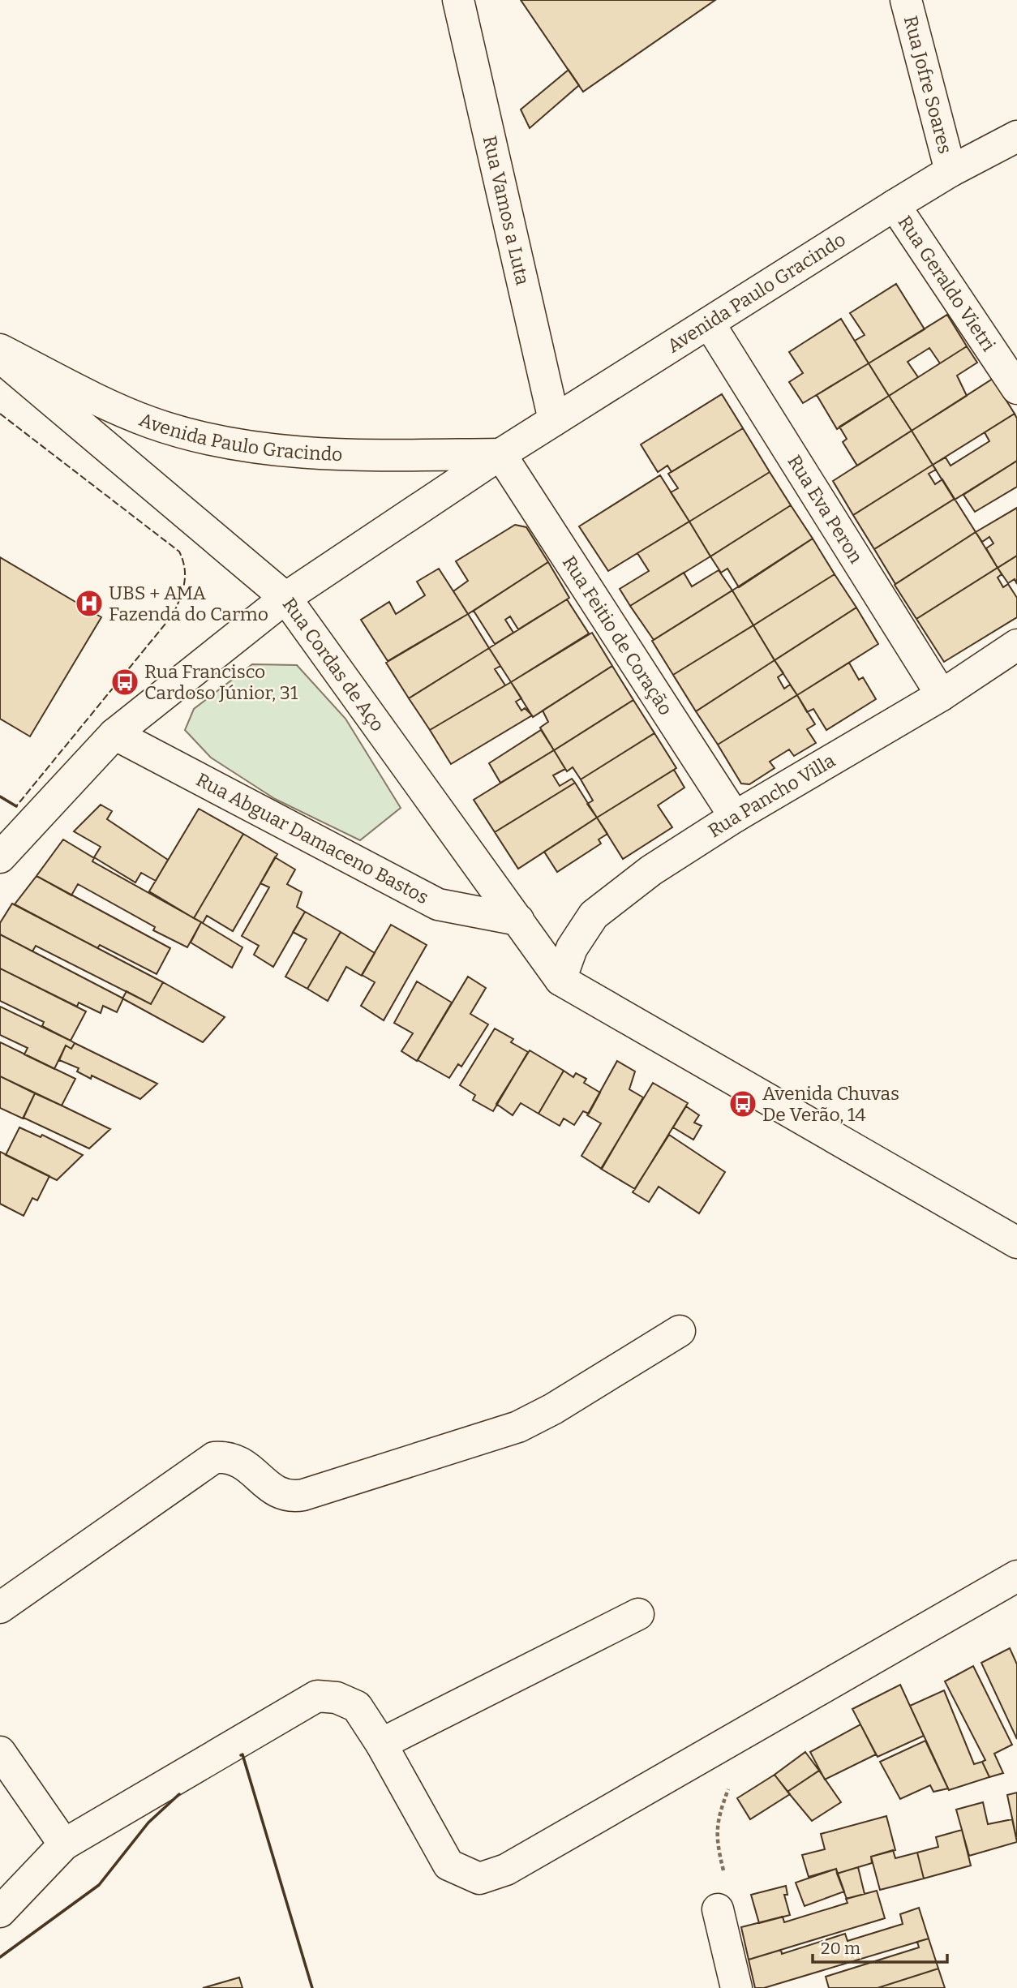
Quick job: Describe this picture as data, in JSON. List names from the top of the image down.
{
  "streets": {
    "street": [
      "Rua Jofre Soares",
      "Rua Vamos a Luta",
      "Rua Geraldo Vietri",
      "Avenida Paulo Gracindo",
      "Rua Eva Peron",
      "Rua Feitio de Coração",
      "Rua Cordas de Aço",
      "Rua Pancho Villa",
      "Rua Abguar Damaceno Bastos"
    ]
  },
  "crossings": [
    ["Rua Jofre Soares", "Avenida Paulo Gracindo"],
    ["Rua Vamos a Luta", "Avenida Paulo Gracindo"],
    ["Rua Geraldo Vietri", "Avenida Paulo Gracindo"],
    ["Avenida Paulo Gracindo", "Rua Eva Peron"],
    ["Avenida Paulo Gracindo", "Rua Feitio de Coração"],
    ["Avenida Paulo Gracindo", "Rua Cordas de Aço"],
    ["Avenida Paulo Gracindo", "Rua Abguar Damaceno Bastos"],
    ["Rua Eva Peron", "Rua Pancho Villa"],
    ["Rua Feitio de Coração", "Rua Pancho Villa"],
    ["Rua Cordas de Aço", "Rua Pancho Villa"],
    ["Rua Cordas de Aço", "Rua Abguar Damaceno Bastos"]
  ],
  "places": {
    "hospital": ["UBS + AMA Fazenda do Carmo"],
    "bus stop": ["Rua Francisco Cardoso Júnior, 31", "Avenida Chuvas De Verão, 14"]
  },
  "scale_bar": "20 m"
}
